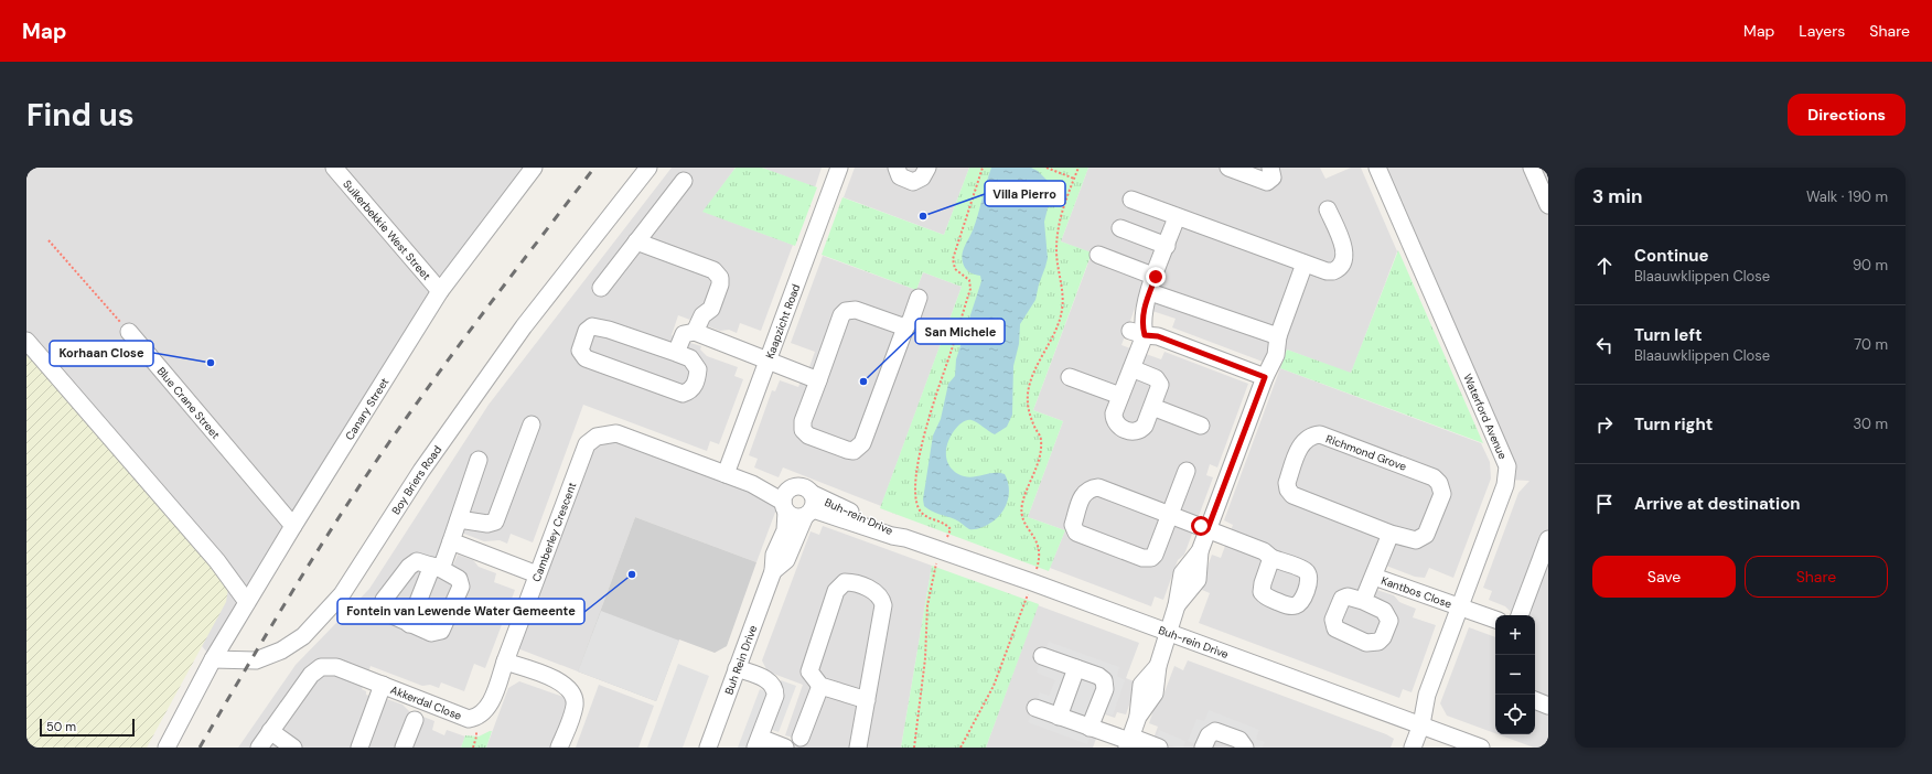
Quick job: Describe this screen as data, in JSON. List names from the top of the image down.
{
  "streets": {
    "street": [
      "Suikerbekkie West Street",
      "Kaapzicht Road",
      "Blue Crane Street",
      "Canary Street",
      "Waterford Avenue",
      "Richmond Grove",
      "Boy Briers Road",
      "Buh-rein Drive",
      "Camberley Crescent",
      "Kantbos Close",
      "Buh Rein Drive",
      "Akkerdal Close"
    ]
  },
  "crossings": [
    ["Suikerbekkie West Street", "Canary Street"],
    ["Kaapzicht Road", "Camberley Crescent"],
    ["Blue Crane Street", "Canary Street"],
    ["Canary Street", "Boy Briers Road"],
    ["Waterford Avenue", "Buh-rein Drive"],
    ["Waterford Avenue", "Kantbos Close"],
    ["Buh-rein Drive", "Buh Rein Drive"],
    ["Camberley Crescent", "Buh Rein Drive"],
    ["Camberley Crescent", "Akkerdal Close"]
  ],
  "places": [
    "Villa Pierro",
    "Korhaan Close",
    "San Michele",
    "Fontein van Lewende Water Gemeente"
  ],
  "scale_bar": "50 m",
  "page": {
    "header": "Map",
    "nav": ["Map", "Layers", "Share"],
    "buttons": [
      "Directions",
      ["Save", "Share"]
    ],
    "title": "Find us",
    "heading": ["3 min", "Walk · 190 m"],
    "list": [
      ["Continue", "Blaauwklippen Close", "90 m"],
      ["Turn left", "Blaauwklippen Close", "70 m"],
      ["Turn right", "30 m"],
      "Arrive at destination"
    ],
    "map_buttons": ["+", "−"],
    "scale": "50 m"
  }
}
